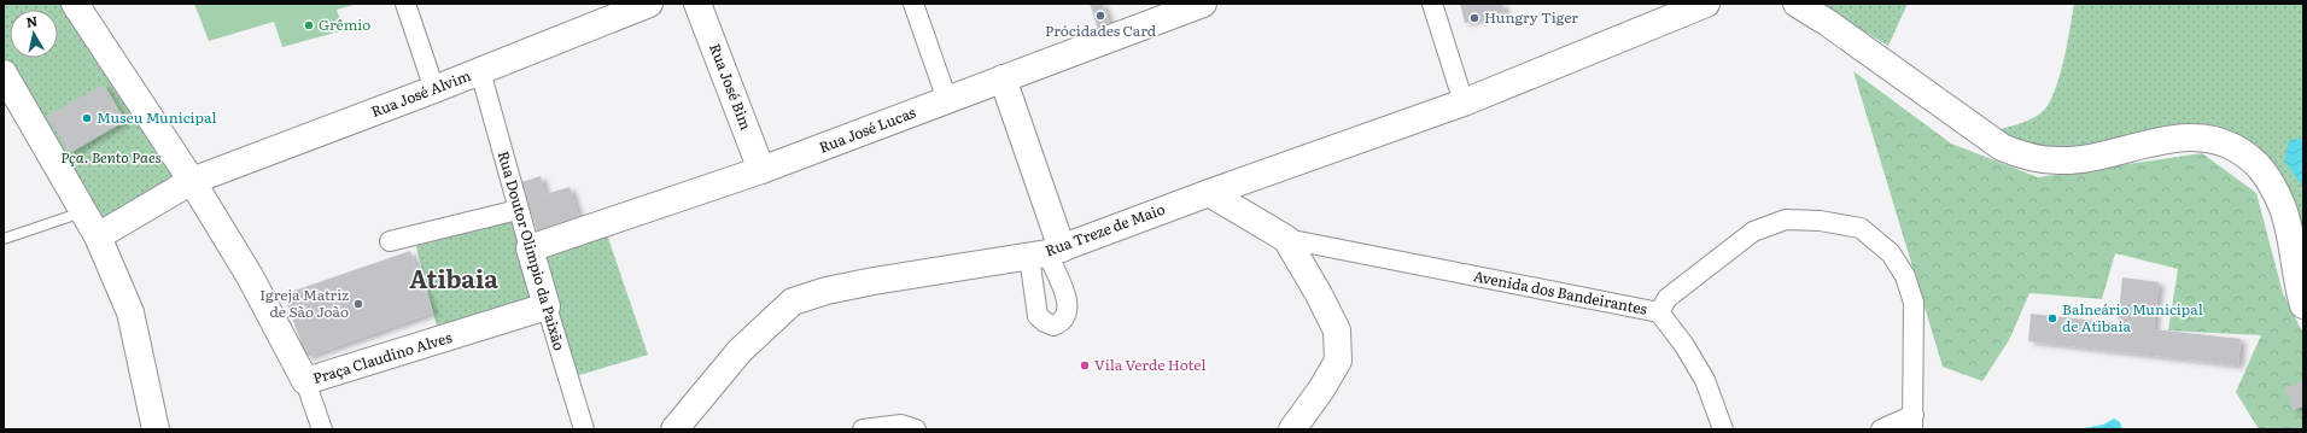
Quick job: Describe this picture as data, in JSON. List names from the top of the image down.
{
  "streets": {
    "main road": [
      "Rua José Bim",
      "Rua José Alvim",
      "Rua José Lucas",
      "Rua Treze de Maio",
      "Rua Doutor Olimpio da Paixão",
      "Avenida dos Bandeirantes",
      "Praça Claudino Alves"
    ]
  },
  "crossings": [
    ["Rua José Bim", "Rua José Lucas"],
    ["Rua José Alvim", "Rua Doutor Olimpio da Paixão"],
    ["Rua José Alvim", "Praça Claudino Alves"],
    ["Rua José Lucas", "Rua Doutor Olimpio da Paixão"],
    ["Rua Treze de Maio", "Avenida dos Bandeirantes"],
    ["Rua Doutor Olimpio da Paixão", "Praça Claudino Alves"]
  ],
  "districts": ["Atibaia"],
  "parks": ["Pça. Bento Paes"],
  "places": [
    "Prócidades Card",
    "Hungry Tiger",
    "Grêmio",
    "Museu Municipal",
    "Igreja Matriz de São João",
    "Balneário Municipal de Atibaia",
    "Vila Verde Hotel"
  ],
  "north": "top"
}
